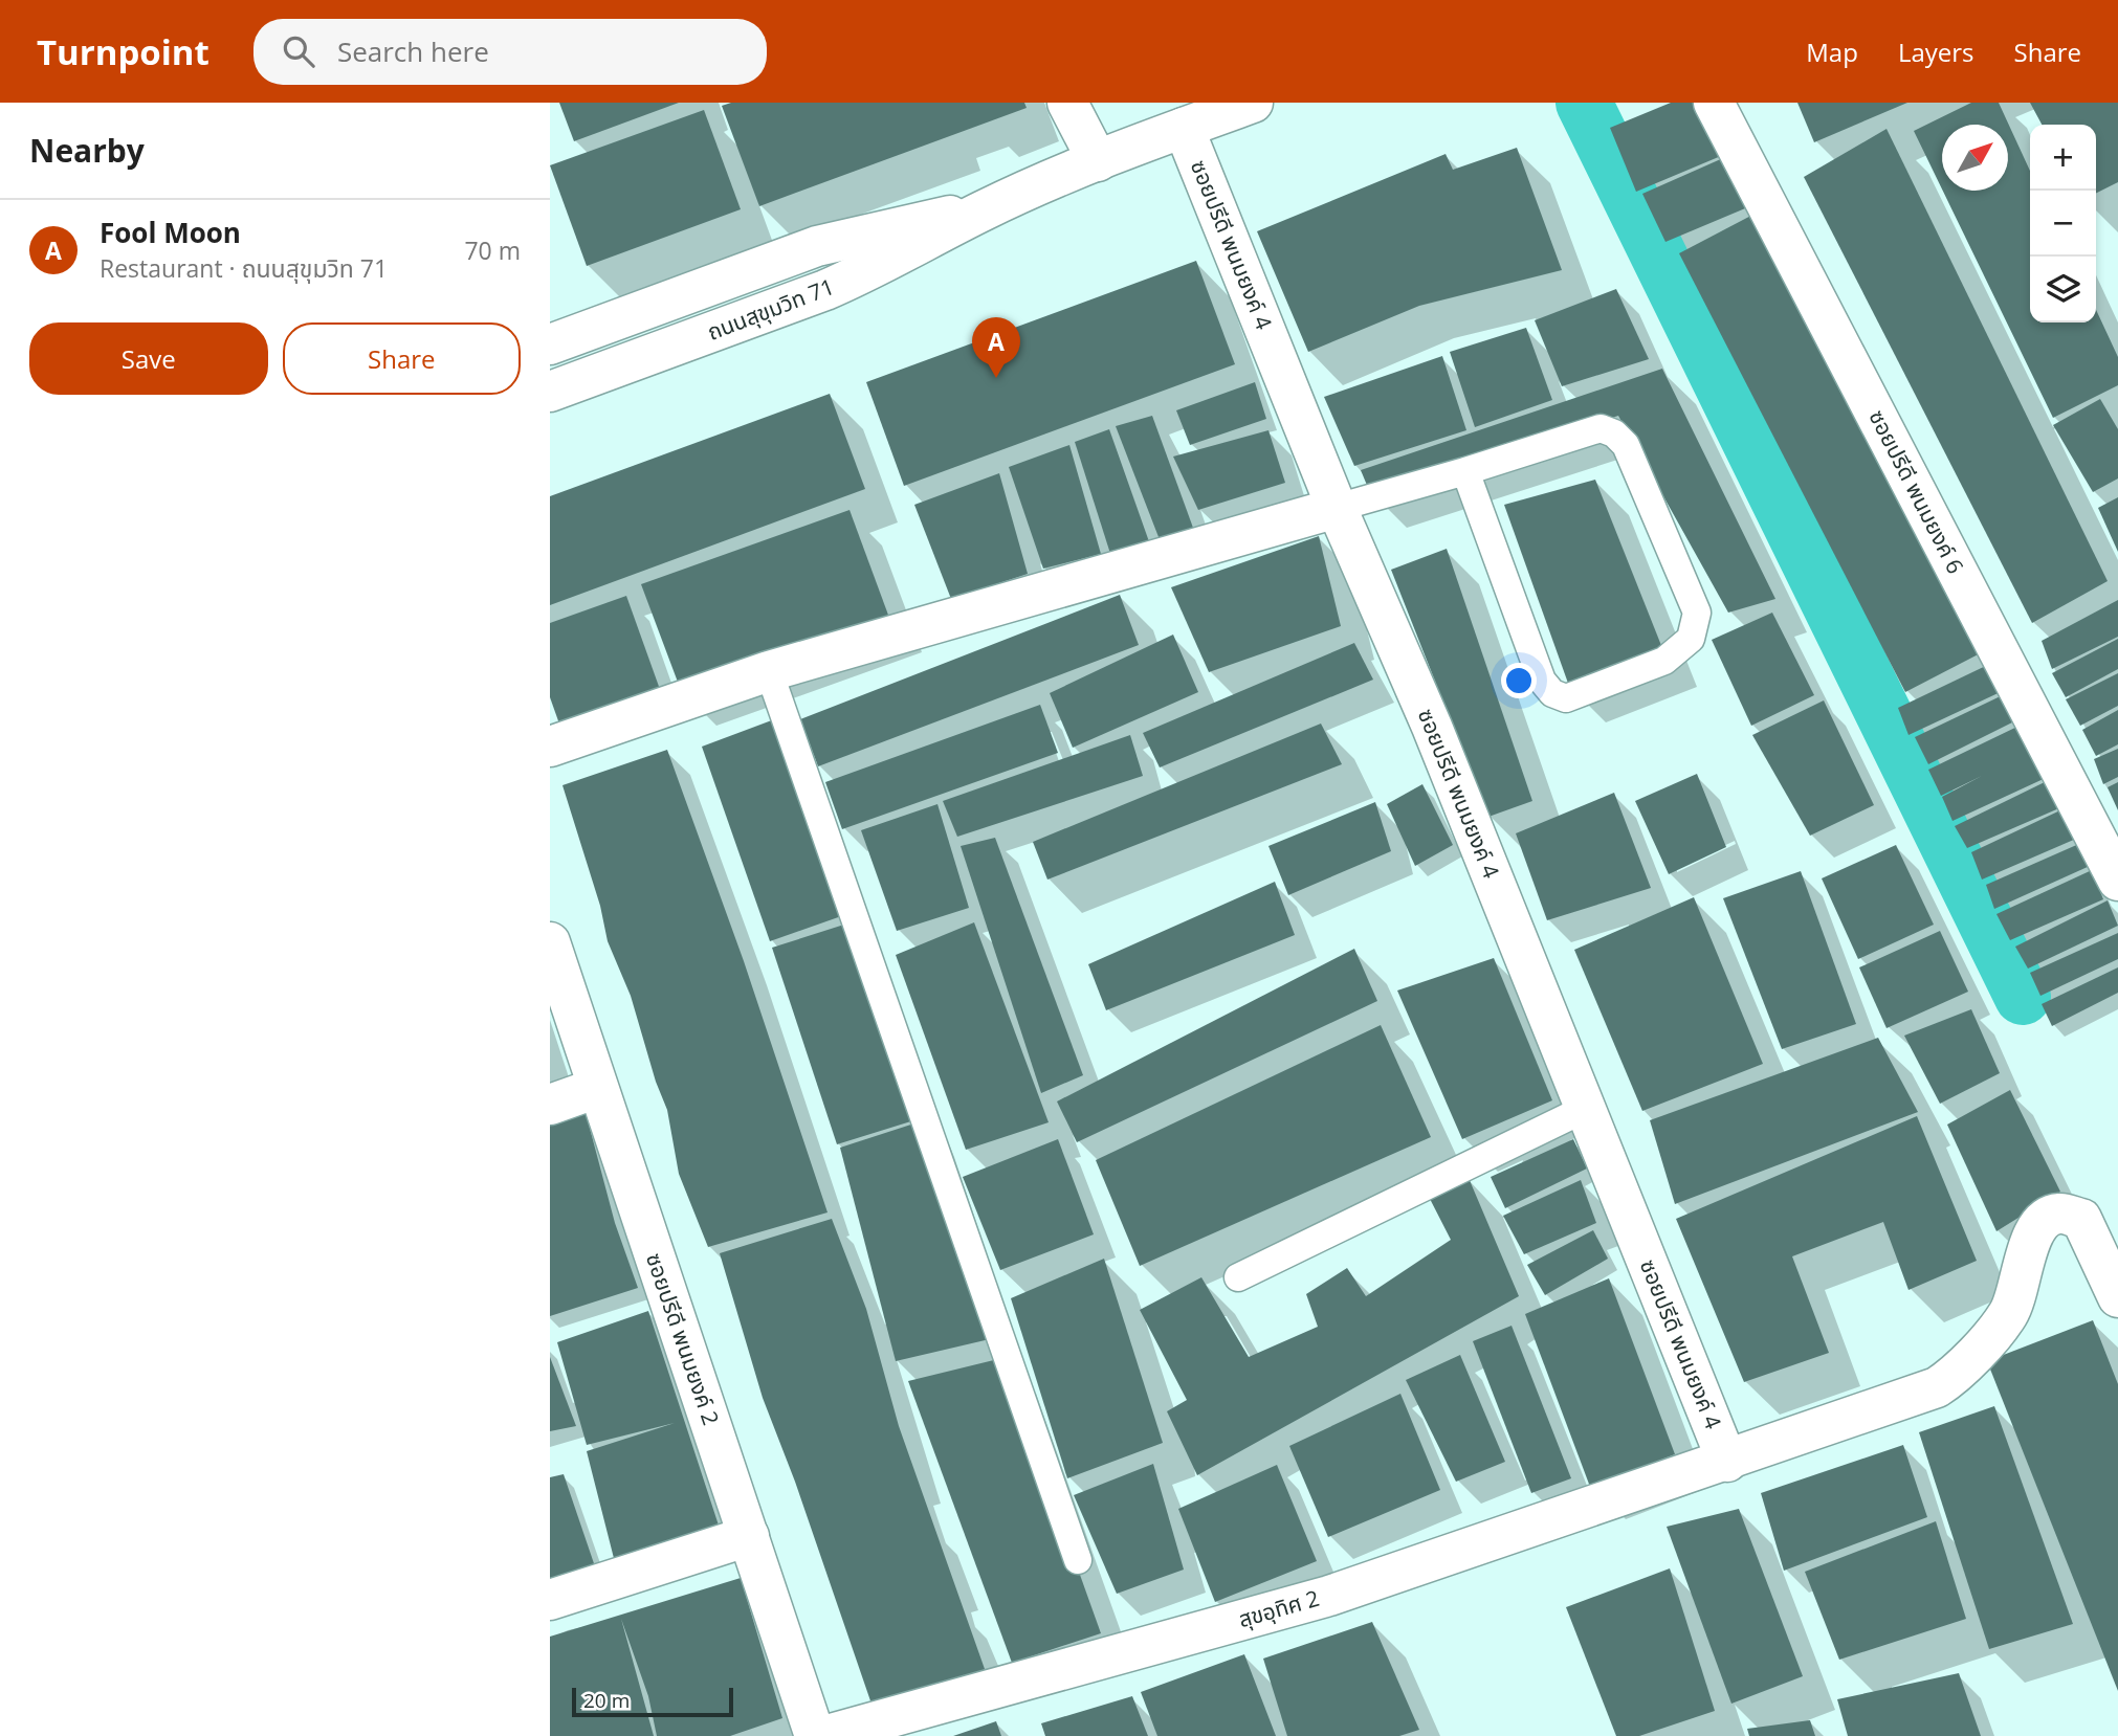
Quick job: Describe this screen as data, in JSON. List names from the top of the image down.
{
  "streets": {
    "street": [
      "ซอยปรีดี พนมยงค์ 4",
      "ถนนสุขุมวิท 71",
      "ซอยปรีดี พนมยงค์ 6",
      "ซอยปรีดี พนมยงค์ 2",
      "สุขอุทิศ 2"
    ]
  },
  "crossings": [
    ["ซอยปรีดี พนมยงค์ 4", "ถนนสุขุมวิท 71"],
    ["ซอยปรีดี พนมยงค์ 4", "สุขอุทิศ 2"]
  ],
  "scale_bar": "20 m",
  "north": "top right",
  "page": {
    "header": "Turnpoint",
    "search": "Search here",
    "nav": ["Map", "Layers", "Share"],
    "heading": "Nearby",
    "map_buttons": ["+", "−"],
    "list": [
      {
        "mark": "A",
        "name": "Fool Moon",
        "note": "Restaurant · ถนนสุขุมวิท 71",
        "value": "70 m"
      }
    ],
    "buttons": ["Save", "Share"],
    "pins": "A",
    "scale": "20 m"
  }
}
